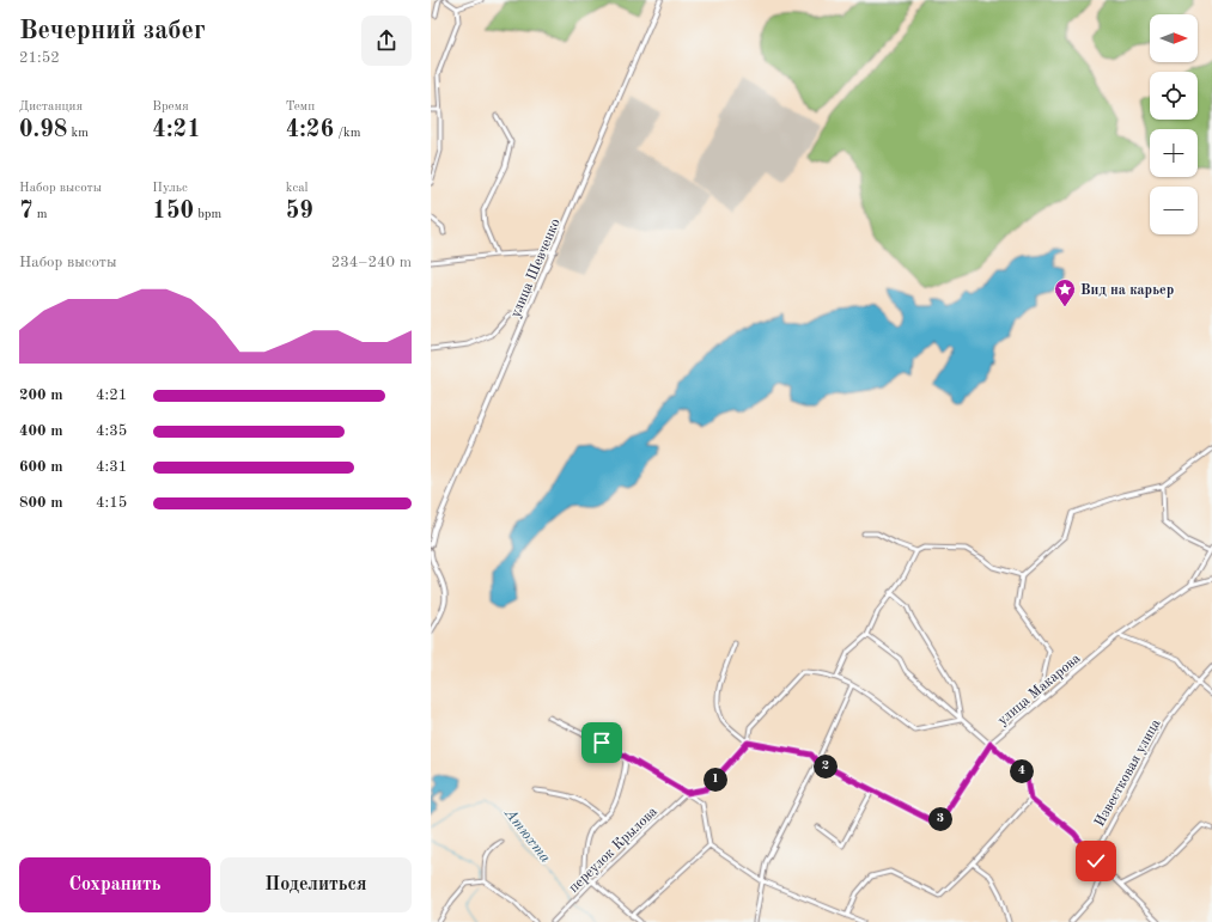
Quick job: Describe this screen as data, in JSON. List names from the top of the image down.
{
  "streets": {
    "street": [
      "улица Шевченко",
      "улица Макарова",
      "Известковая улица",
      "переулок Крылова"
    ]
  },
  "water": ["Атюхта"],
  "places": {
    "place": ["Вид на карьер"]
  },
  "north": "right",
  "page": {
    "heading": ["Вечерний забег", "21:52"],
    "map_buttons": ["+", "−"],
    "stats": [
      ["Дистанция", "0.98 km"],
      ["Время", "4:21"],
      ["Темп", "4:26 /km"],
      ["Набор высоты", "7 m"],
      ["Пульс", "150 bpm"],
      ["kcal", "59"]
    ],
    "chart": ["Набор высоты", "234–240 m"],
    "list": [
      {
        "name": "200 m",
        "note": "4:21"
      },
      {
        "name": "400 m",
        "note": "4:35"
      },
      {
        "name": "600 m",
        "note": "4:31"
      },
      {
        "name": "800 m",
        "note": "4:15"
      }
    ],
    "pins": [
      "2",
      "4",
      "1",
      "3"
    ],
    "buttons": ["Сохранить", "Поделиться"]
  }
}
